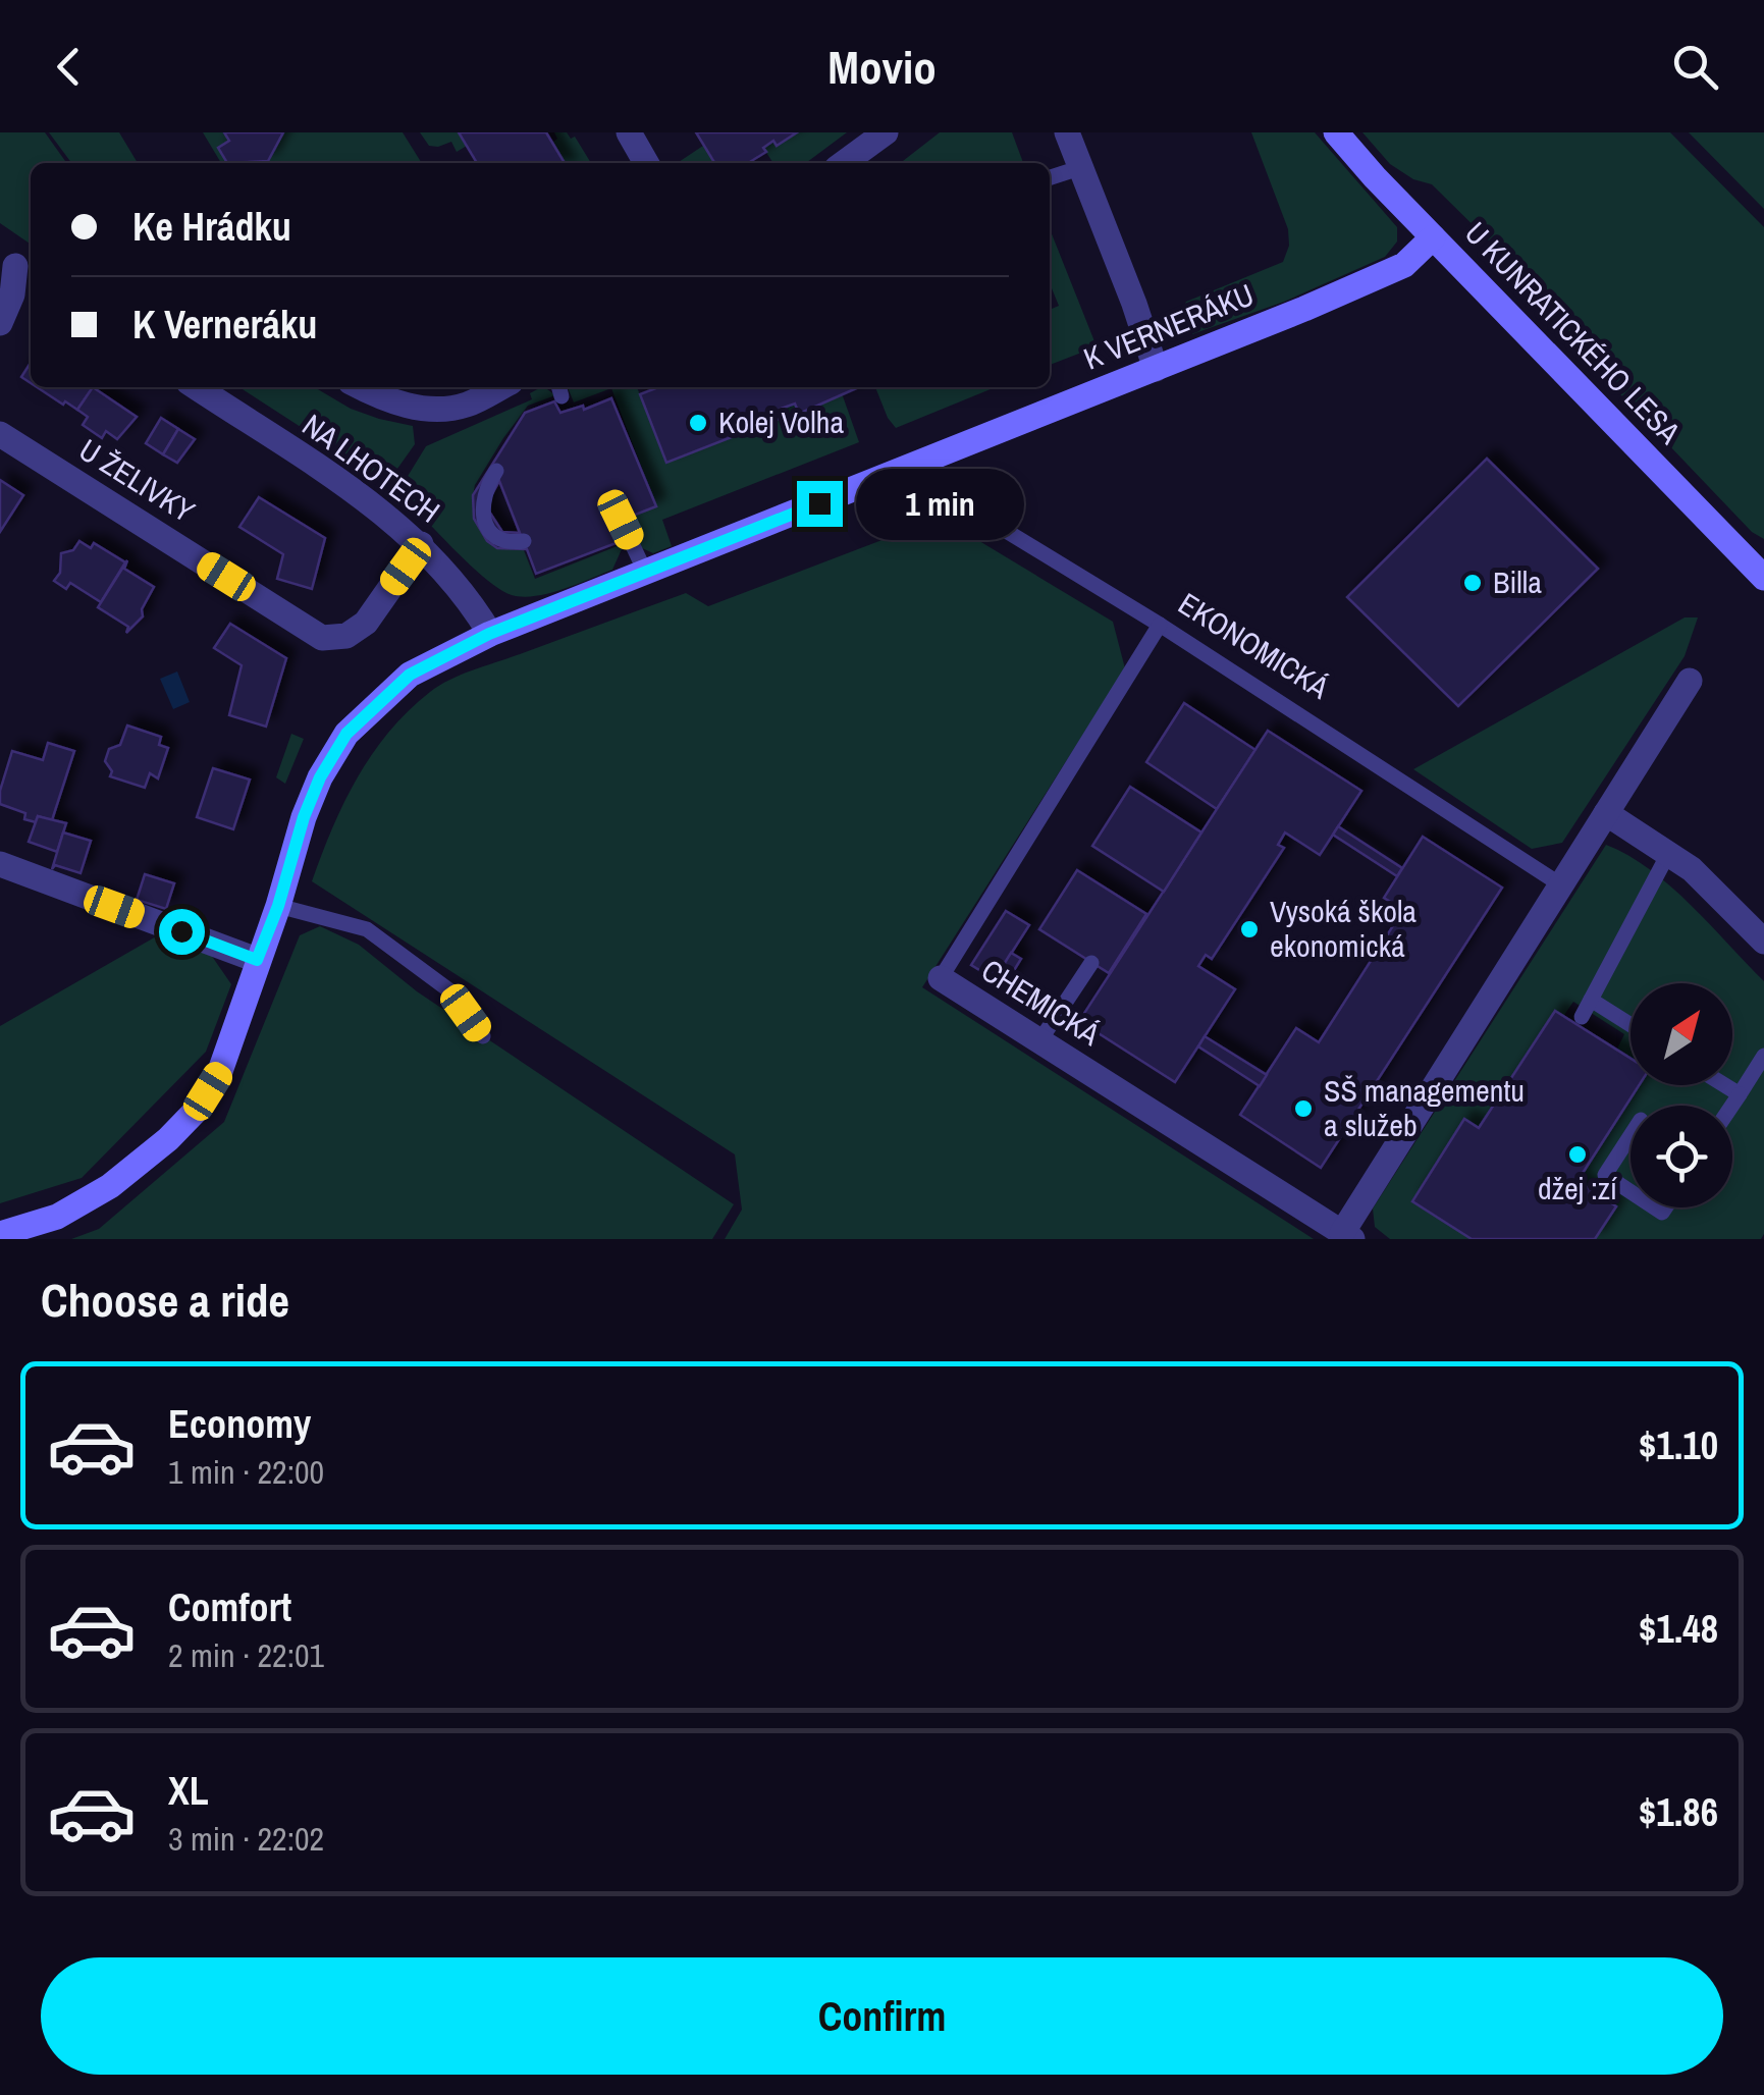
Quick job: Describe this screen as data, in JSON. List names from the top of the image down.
{
  "streets": {
    "street": [
      "K VERNERÁKU",
      "U KUNRATICKÉHO LESA",
      "NA LHOTECH",
      "U ŽELIVKY",
      "CHEMICKÁ"
    ],
    "lane": ["EKONOMICKÁ"]
  },
  "crossings": [
    ["K VERNERÁKU", "U KUNRATICKÉHO LESA"],
    ["K VERNERÁKU", "NA LHOTECH"],
    ["K VERNERÁKU", "EKONOMICKÁ"],
    ["NA LHOTECH", "U ŽELIVKY"],
    ["EKONOMICKÁ", "CHEMICKÁ"]
  ],
  "places": [
    "Kolej Volha",
    "Billa",
    "Vysoká škola ekonomická",
    "SŠ managementu a služeb",
    "džej :zí"
  ],
  "north": "top right",
  "page": {
    "header": "Movio",
    "banner": ["Ke Hrádku", "K Verneráku"],
    "bubble": "1 min",
    "heading": "Choose a ride",
    "list": [
      {
        "name": "Economy",
        "note": "1 min · 22:00",
        "value": "$1.10"
      },
      {
        "name": "Comfort",
        "note": "2 min · 22:01",
        "value": "$1.48"
      },
      {
        "name": "XL",
        "note": "3 min · 22:02",
        "value": "$1.86"
      }
    ],
    "buttons": "Confirm"
  }
}
